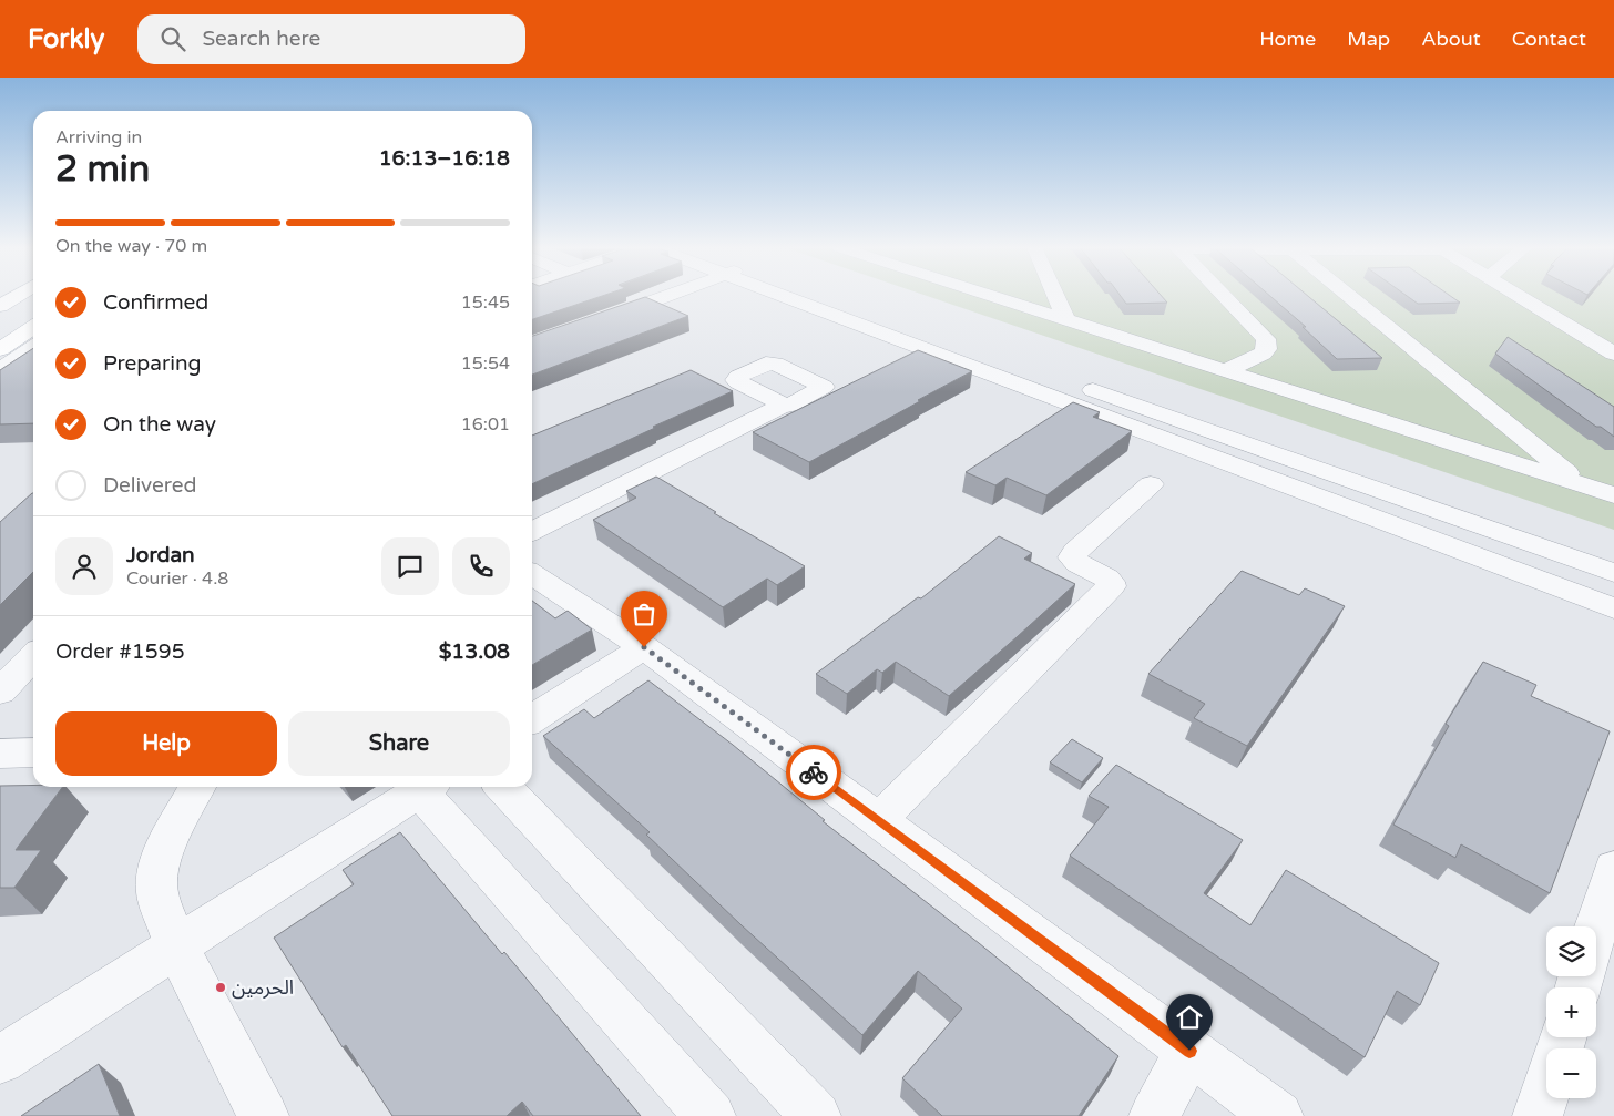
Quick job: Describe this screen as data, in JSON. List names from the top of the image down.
{
  "places": ["الحرمين"],
  "page": {
    "header": "Forkly",
    "search": "Search here",
    "nav": [
      "Home",
      "Map",
      "About",
      "Contact"
    ],
    "heading": ["2 min", "Arriving in", "16:13–16:18"],
    "panel": [
      "Jordan",
      "Courier · 4.8",
      "Order #1595",
      "$13.08"
    ],
    "bar": "On the way · 70 m",
    "list": [
      ["Confirmed", "15:45"],
      ["Preparing", "15:54"],
      ["On the way", "16:01"],
      "Delivered"
    ],
    "buttons": ["Help", "Share"],
    "map_buttons": ["+", "−"]
  }
}
